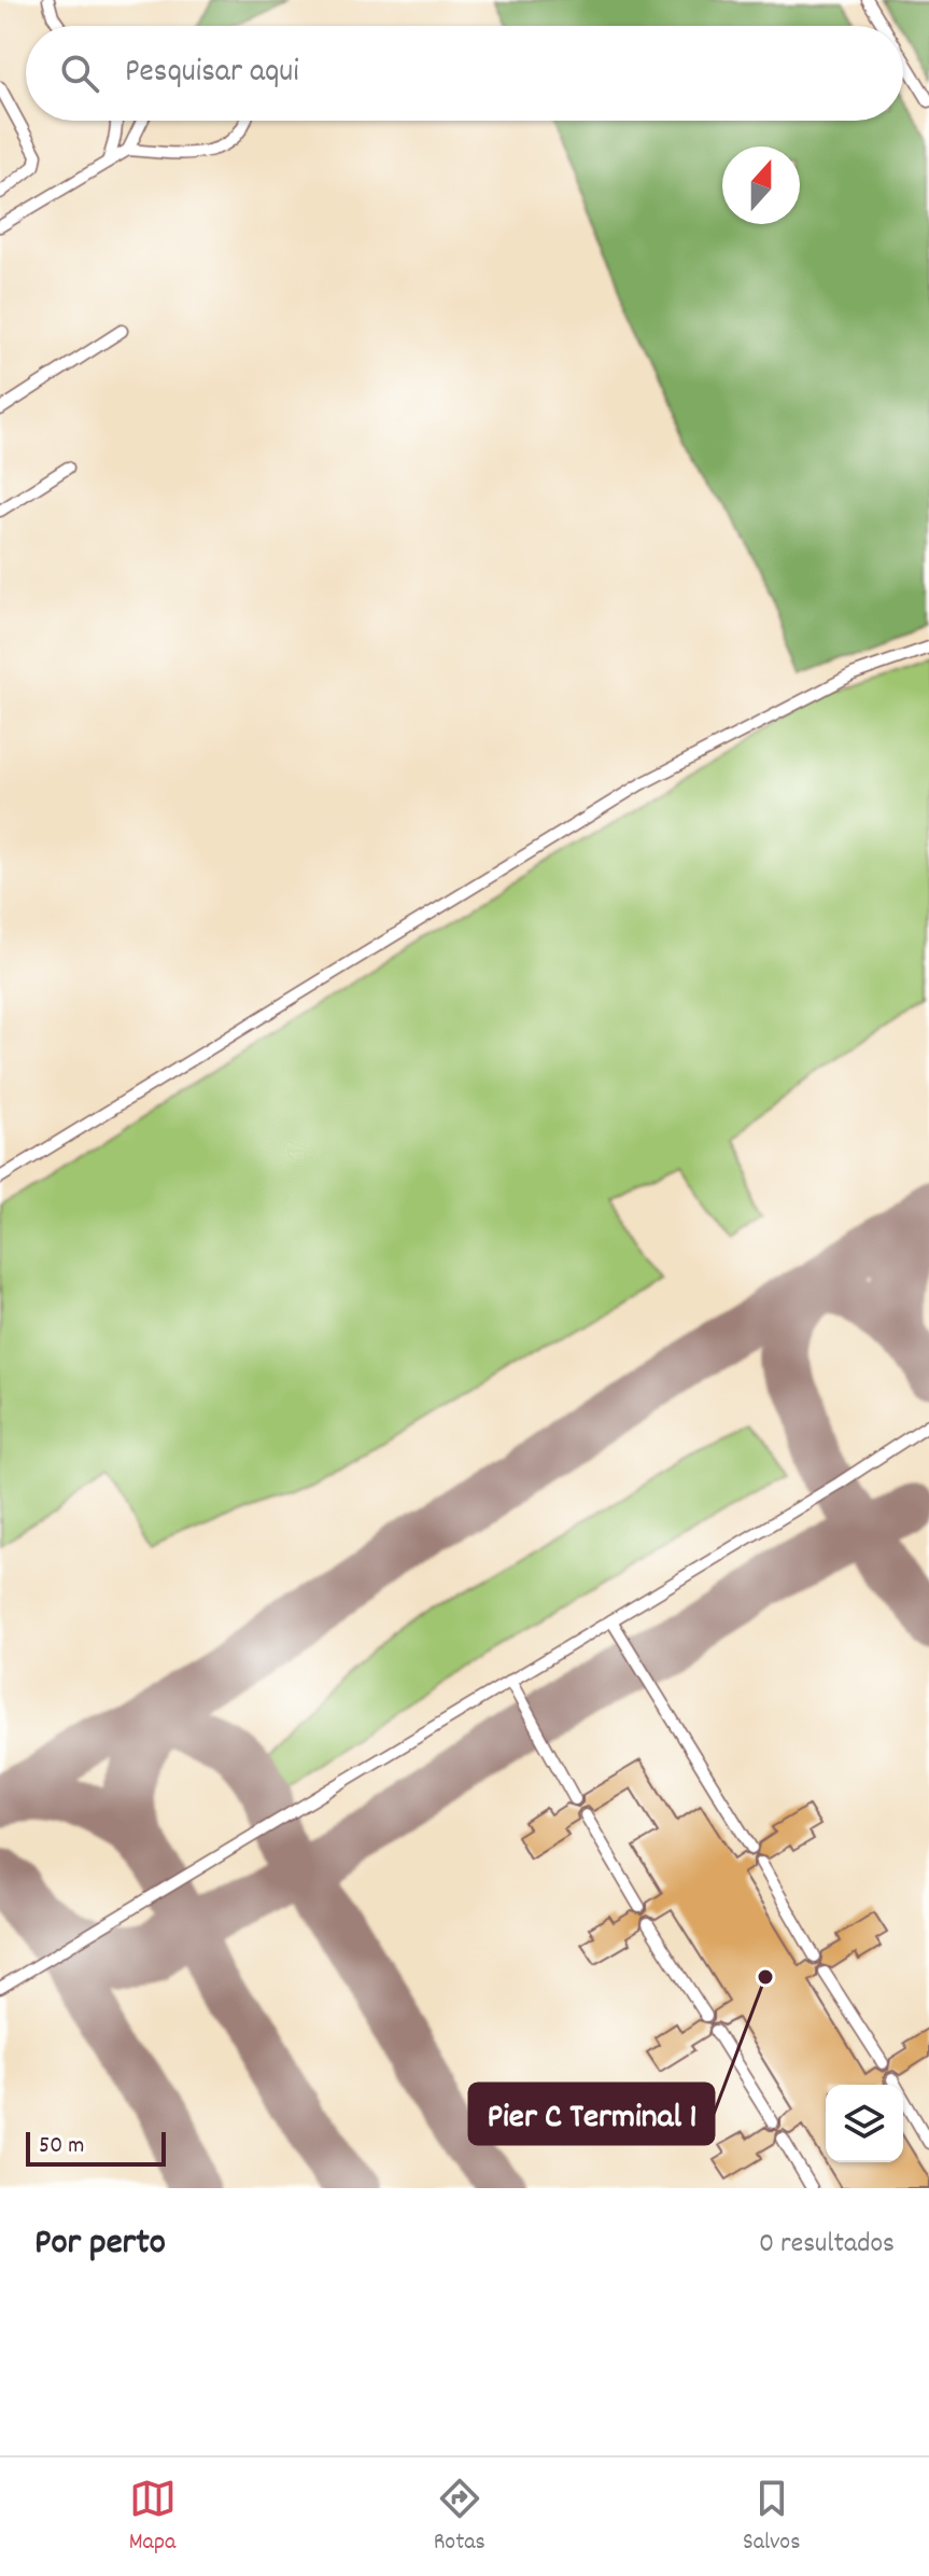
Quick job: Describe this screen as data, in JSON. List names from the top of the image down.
{
  "places": ["Pier C Terminal 1"],
  "scale_bar": "50 m",
  "north": "top",
  "page": {
    "search": "Pesquisar aqui",
    "scale": "50 m",
    "heading": ["Por perto", "0 resultados"],
    "nav": ["Mapa", "Rotas", "Salvos"]
  }
}
